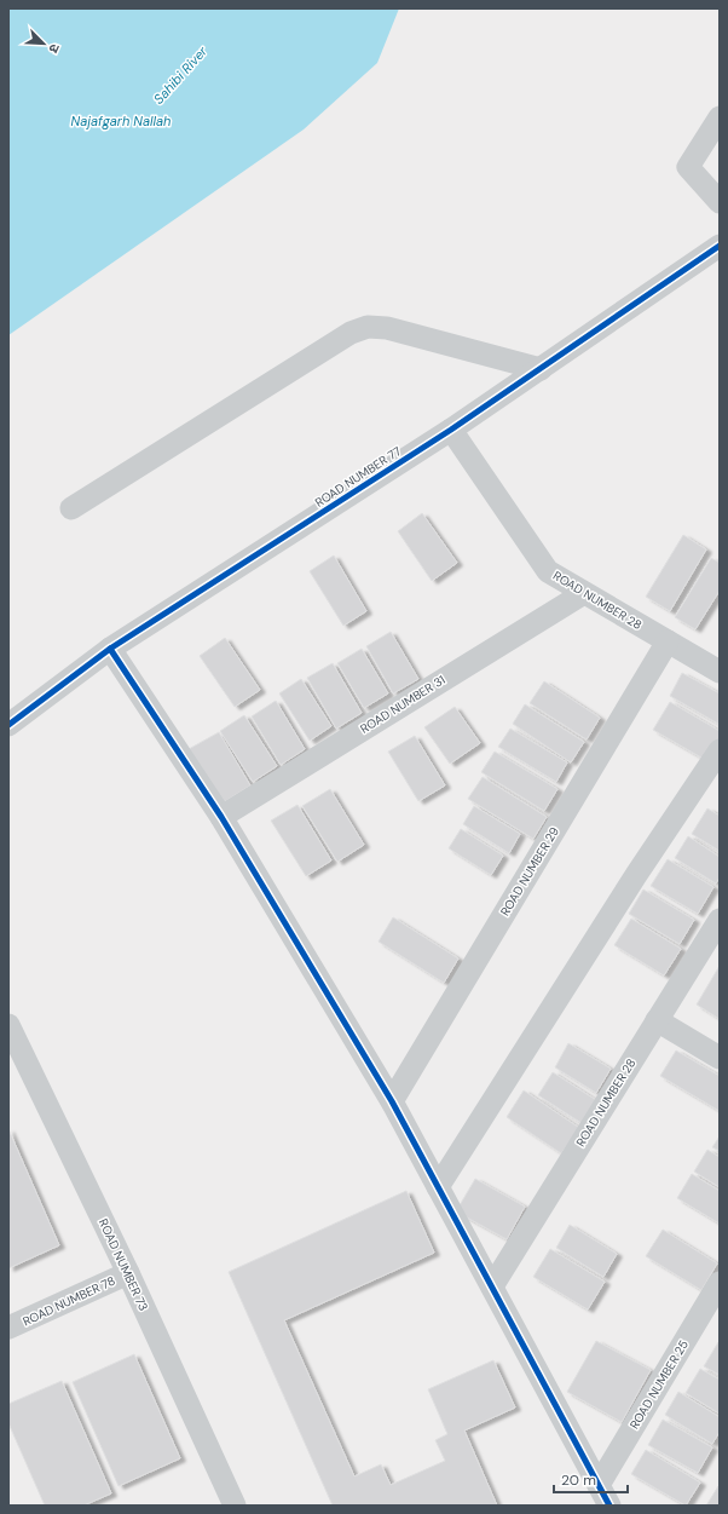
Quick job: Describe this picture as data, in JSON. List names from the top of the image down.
{
  "streets": {
    "street": [
      "ROAD NUMBER 77",
      "ROAD NUMBER 28",
      "ROAD NUMBER 31",
      "ROAD NUMBER 29",
      "ROAD NUMBER 73",
      "ROAD NUMBER 78",
      "ROAD NUMBER 25"
    ]
  },
  "crossings": [
    ["ROAD NUMBER 77", "ROAD NUMBER 28"],
    ["ROAD NUMBER 28", "ROAD NUMBER 31"],
    ["ROAD NUMBER 28", "ROAD NUMBER 29"],
    ["ROAD NUMBER 73", "ROAD NUMBER 78"]
  ],
  "water": ["Sahibi River", "Najafgarh Nallah"],
  "scale_bar": "20 m",
  "north": "bottom right"
}
